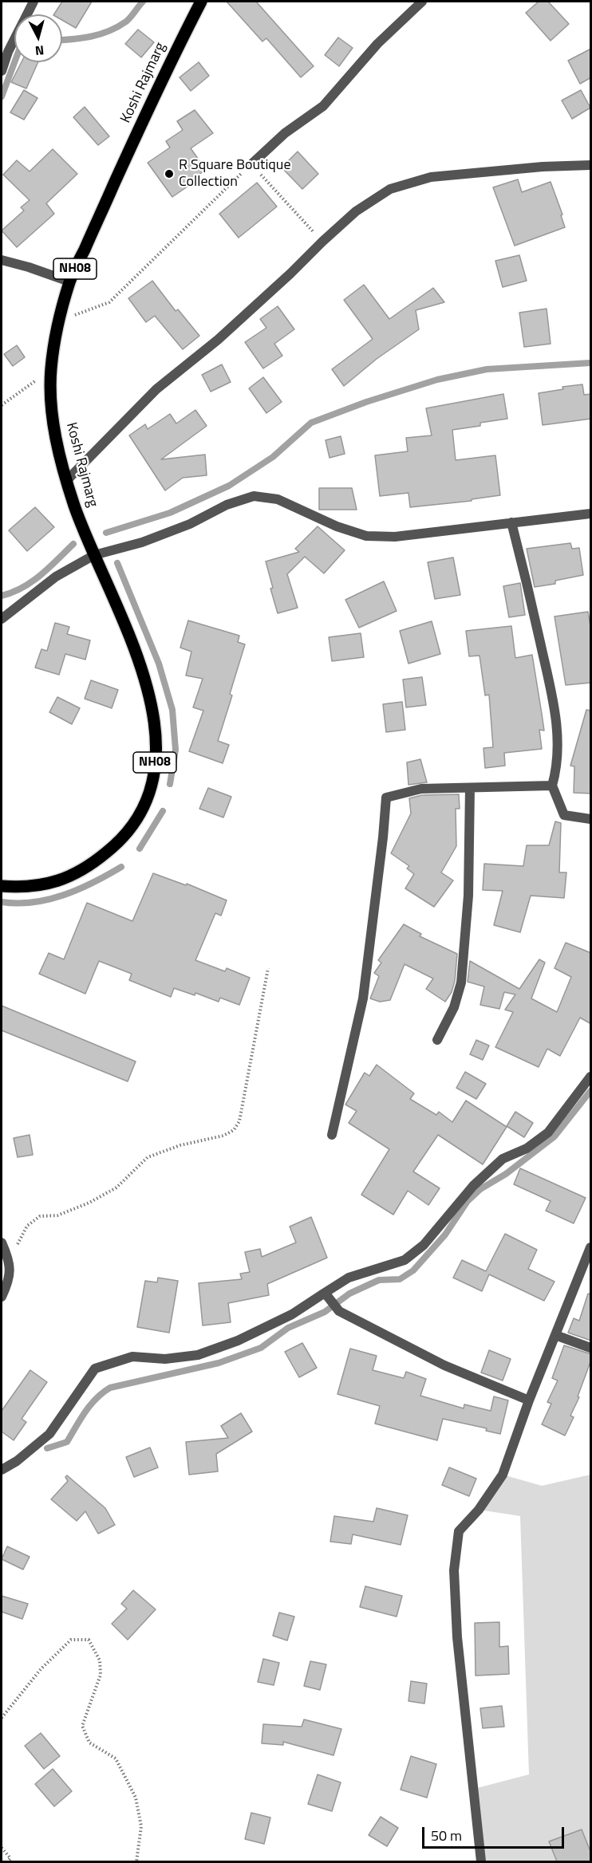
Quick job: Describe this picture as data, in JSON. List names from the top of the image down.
{
  "streets": {
    "main road": ["Koshi Rajmarg", "NH08"]
  },
  "places": ["R Square Boutique Collection"],
  "scale_bar": "50 m",
  "north": "bottom"
}
